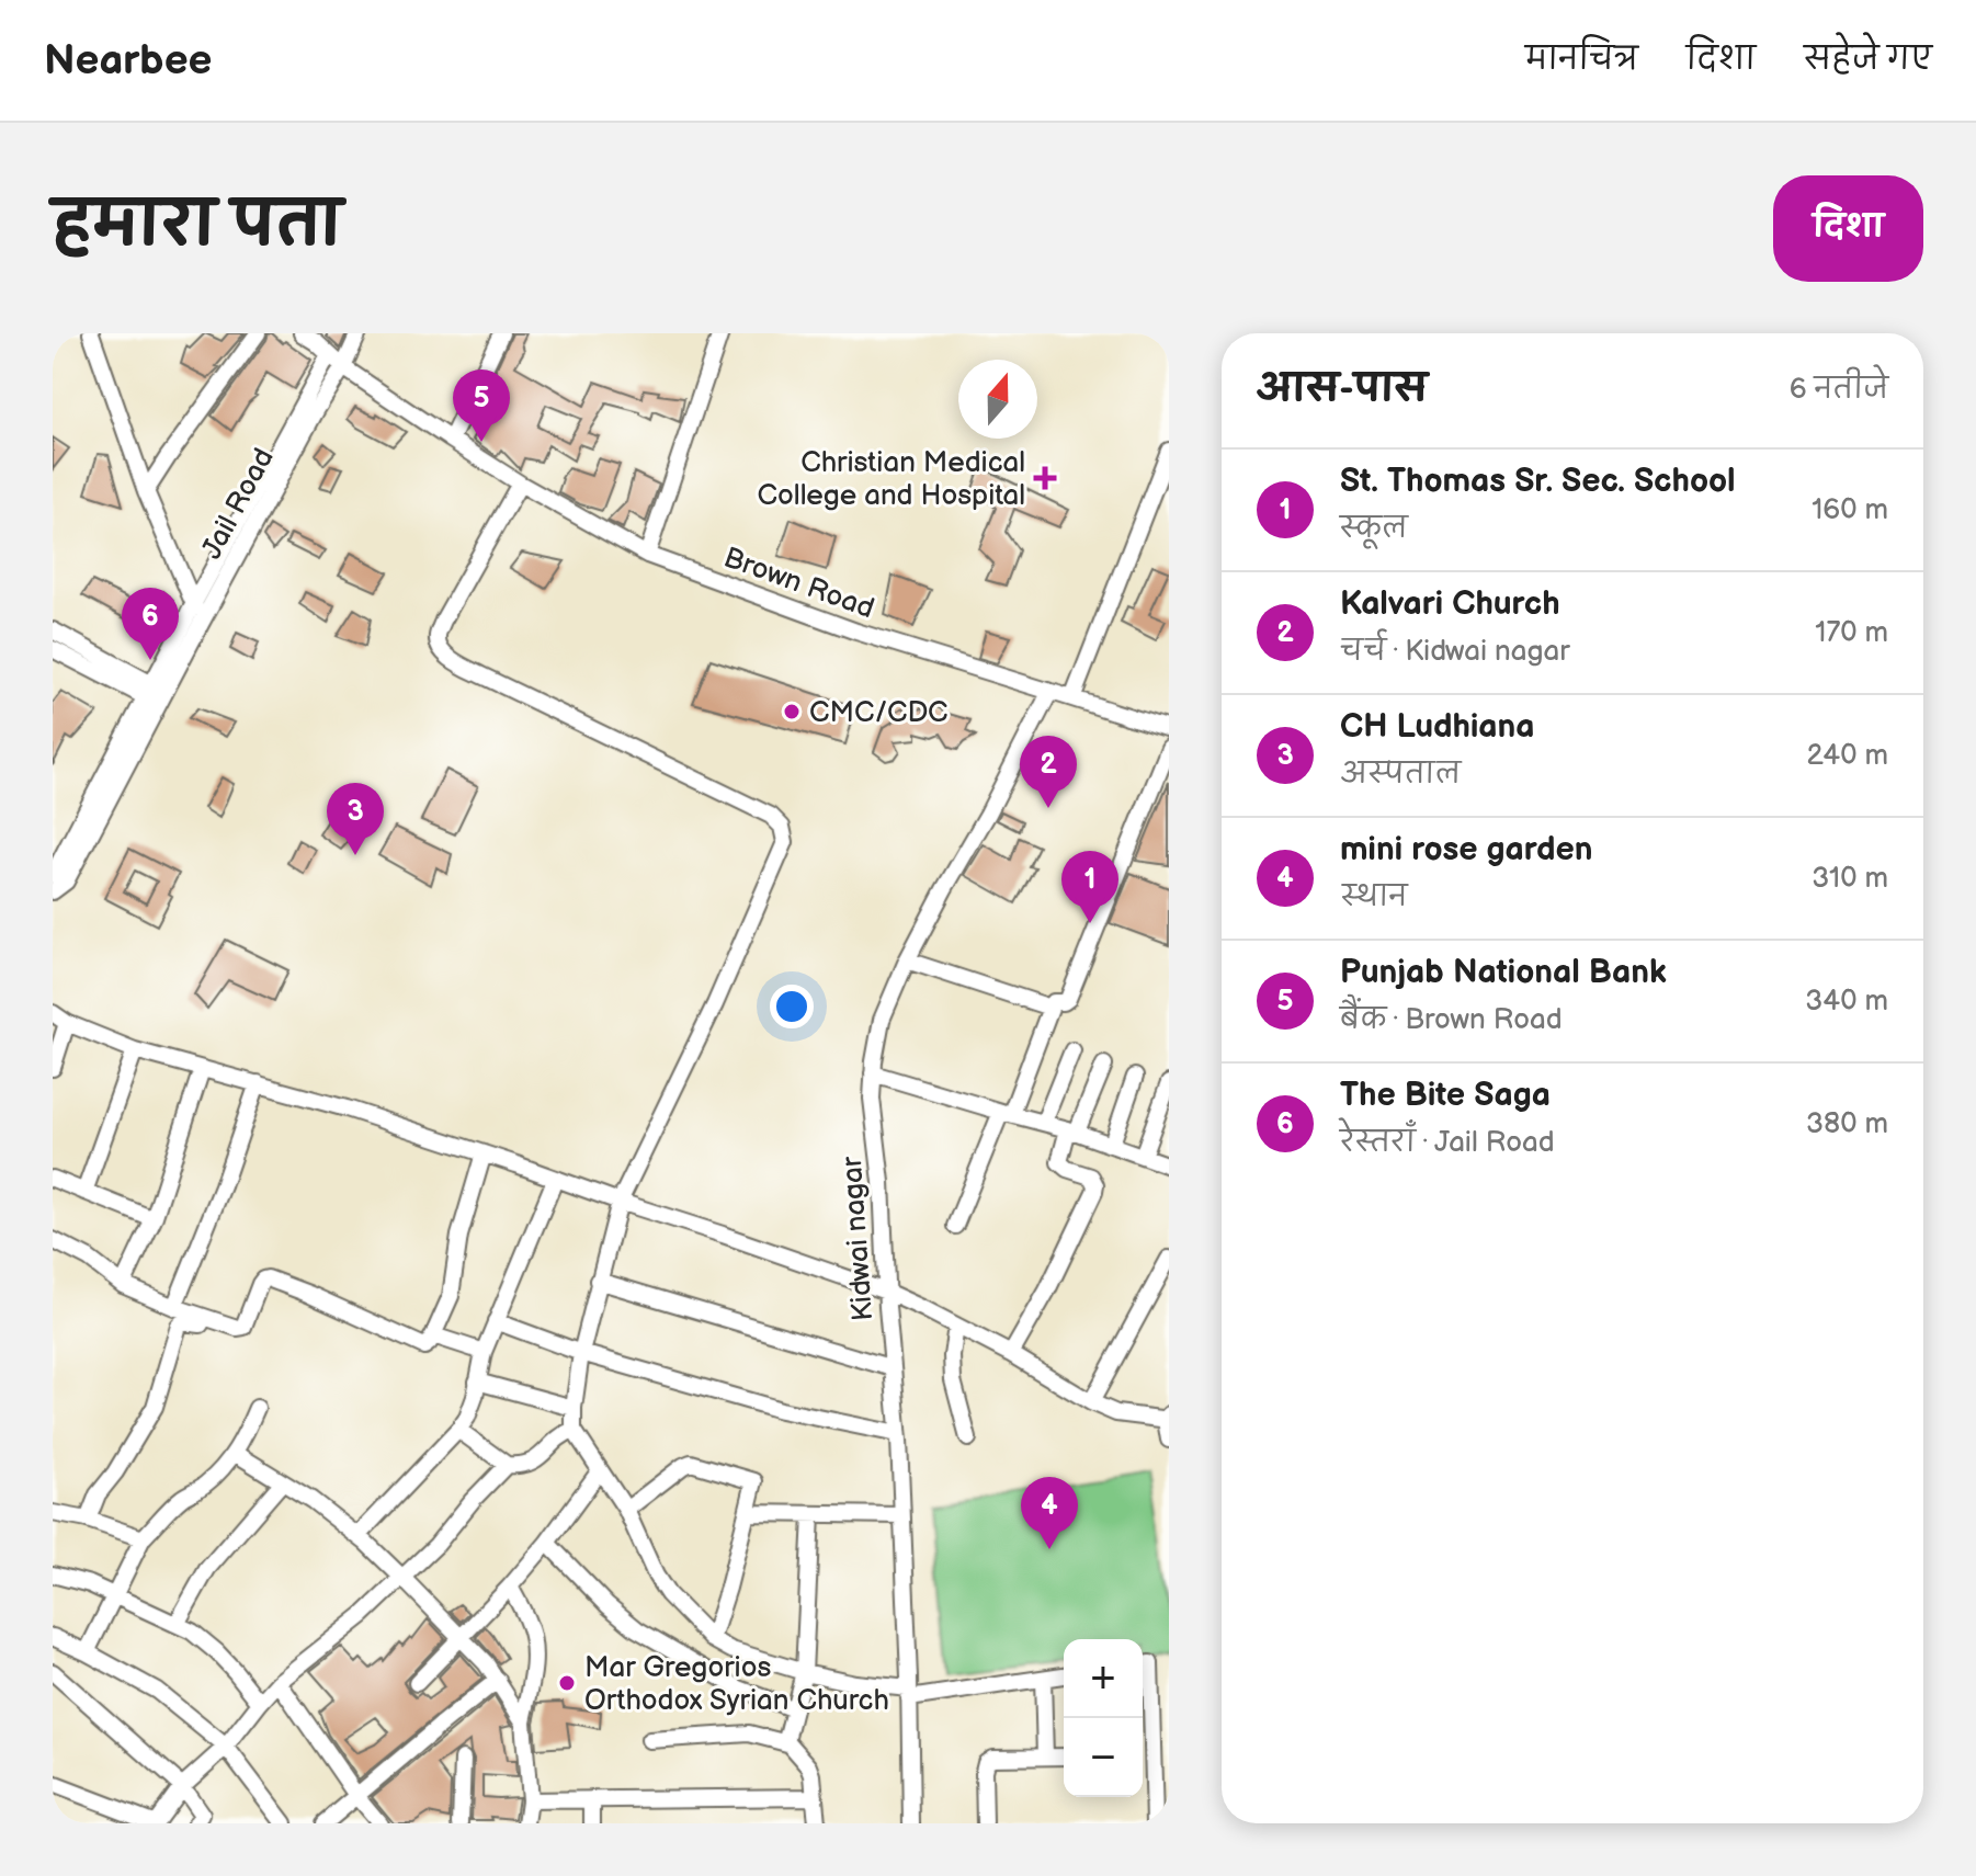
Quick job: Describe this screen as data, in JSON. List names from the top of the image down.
{
  "streets": {
    "street": ["Jail Road", "Brown Road", "Kidwai nagar"]
  },
  "crossings": [
    ["Jail Road", "Brown Road"],
    ["Brown Road", "Kidwai nagar"]
  ],
  "places": {
    "health": ["Christian Medical College and Hospital"],
    "other": ["CMC/CDC", "Mar Gregorios Orthodox Syrian Church"]
  },
  "north": "top",
  "page": {
    "header": "Nearbee",
    "nav": ["मानचित्र", "दिशा", "सहेजे गए"],
    "title": "हमारा पता",
    "buttons": "दिशा",
    "heading": ["आस-पास", "6 नतीजे"],
    "pins": [
      "5",
      "6",
      "2",
      "3",
      "1",
      "4"
    ],
    "list": [
      {
        "mark": "1",
        "name": "St. Thomas Sr. Sec. School",
        "note": "स्कूल",
        "value": "160 m"
      },
      {
        "mark": "2",
        "name": "Kalvari Church",
        "note": "चर्च · Kidwai nagar",
        "value": "170 m"
      },
      {
        "mark": "3",
        "name": "CH Ludhiana",
        "note": "अस्पताल",
        "value": "240 m"
      },
      {
        "mark": "4",
        "name": "mini rose garden",
        "note": "स्थान",
        "value": "310 m"
      },
      {
        "mark": "5",
        "name": "Punjab National Bank",
        "note": "बैंक · Brown Road",
        "value": "340 m"
      },
      {
        "mark": "6",
        "name": "The Bite Saga",
        "note": "रेस्तराँ · Jail Road",
        "value": "380 m"
      }
    ],
    "map_buttons": ["+", "−"]
  }
}
